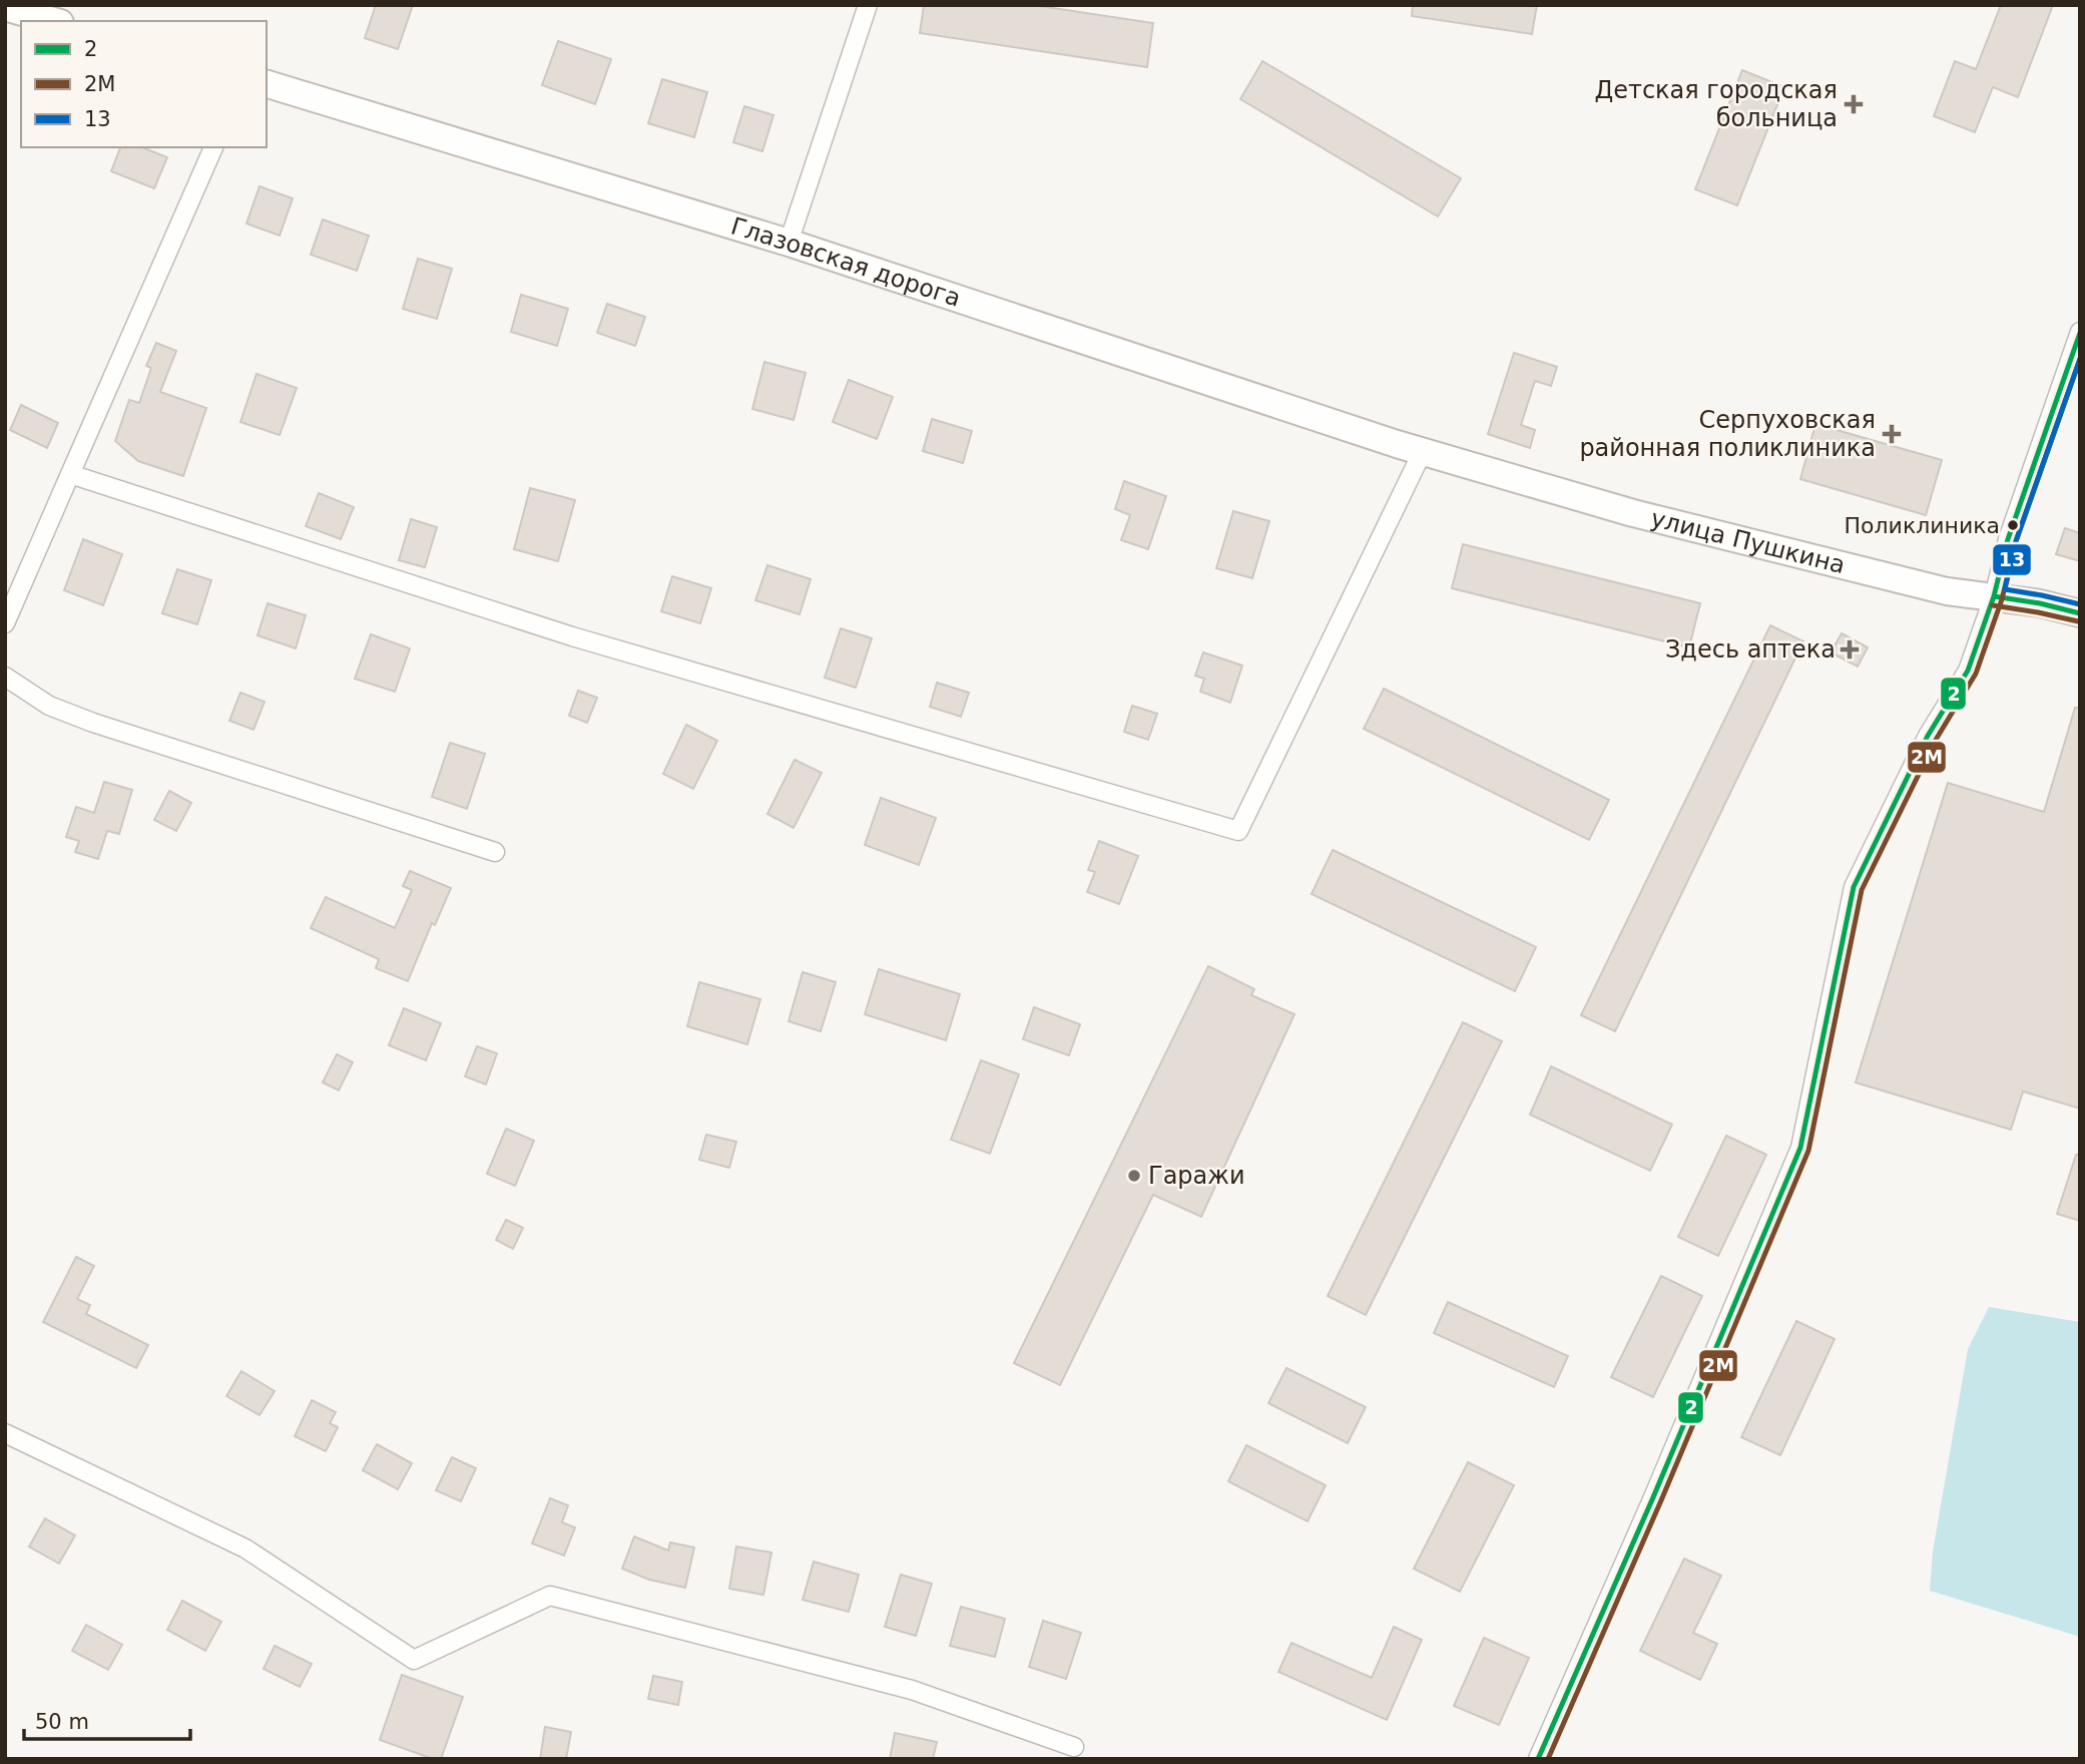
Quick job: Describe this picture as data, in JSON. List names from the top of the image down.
{
  "streets": {
    "street": ["Глазовская дорога", "улица Пушкина"]
  },
  "crossings": [
    ["Глазовская дорога", "улица Пушкина"]
  ],
  "places": {
    "health": ["Детская городская больница", "Серпуховская районная поликлиника", "Здесь аптека"],
    "other": ["Поликлиника", "Гаражи"]
  },
  "lines": ["transit line 2", "transit line 2М", "transit line 13"],
  "legend": ["2", "2М", "13"],
  "scale_bar": "50 m"
}
